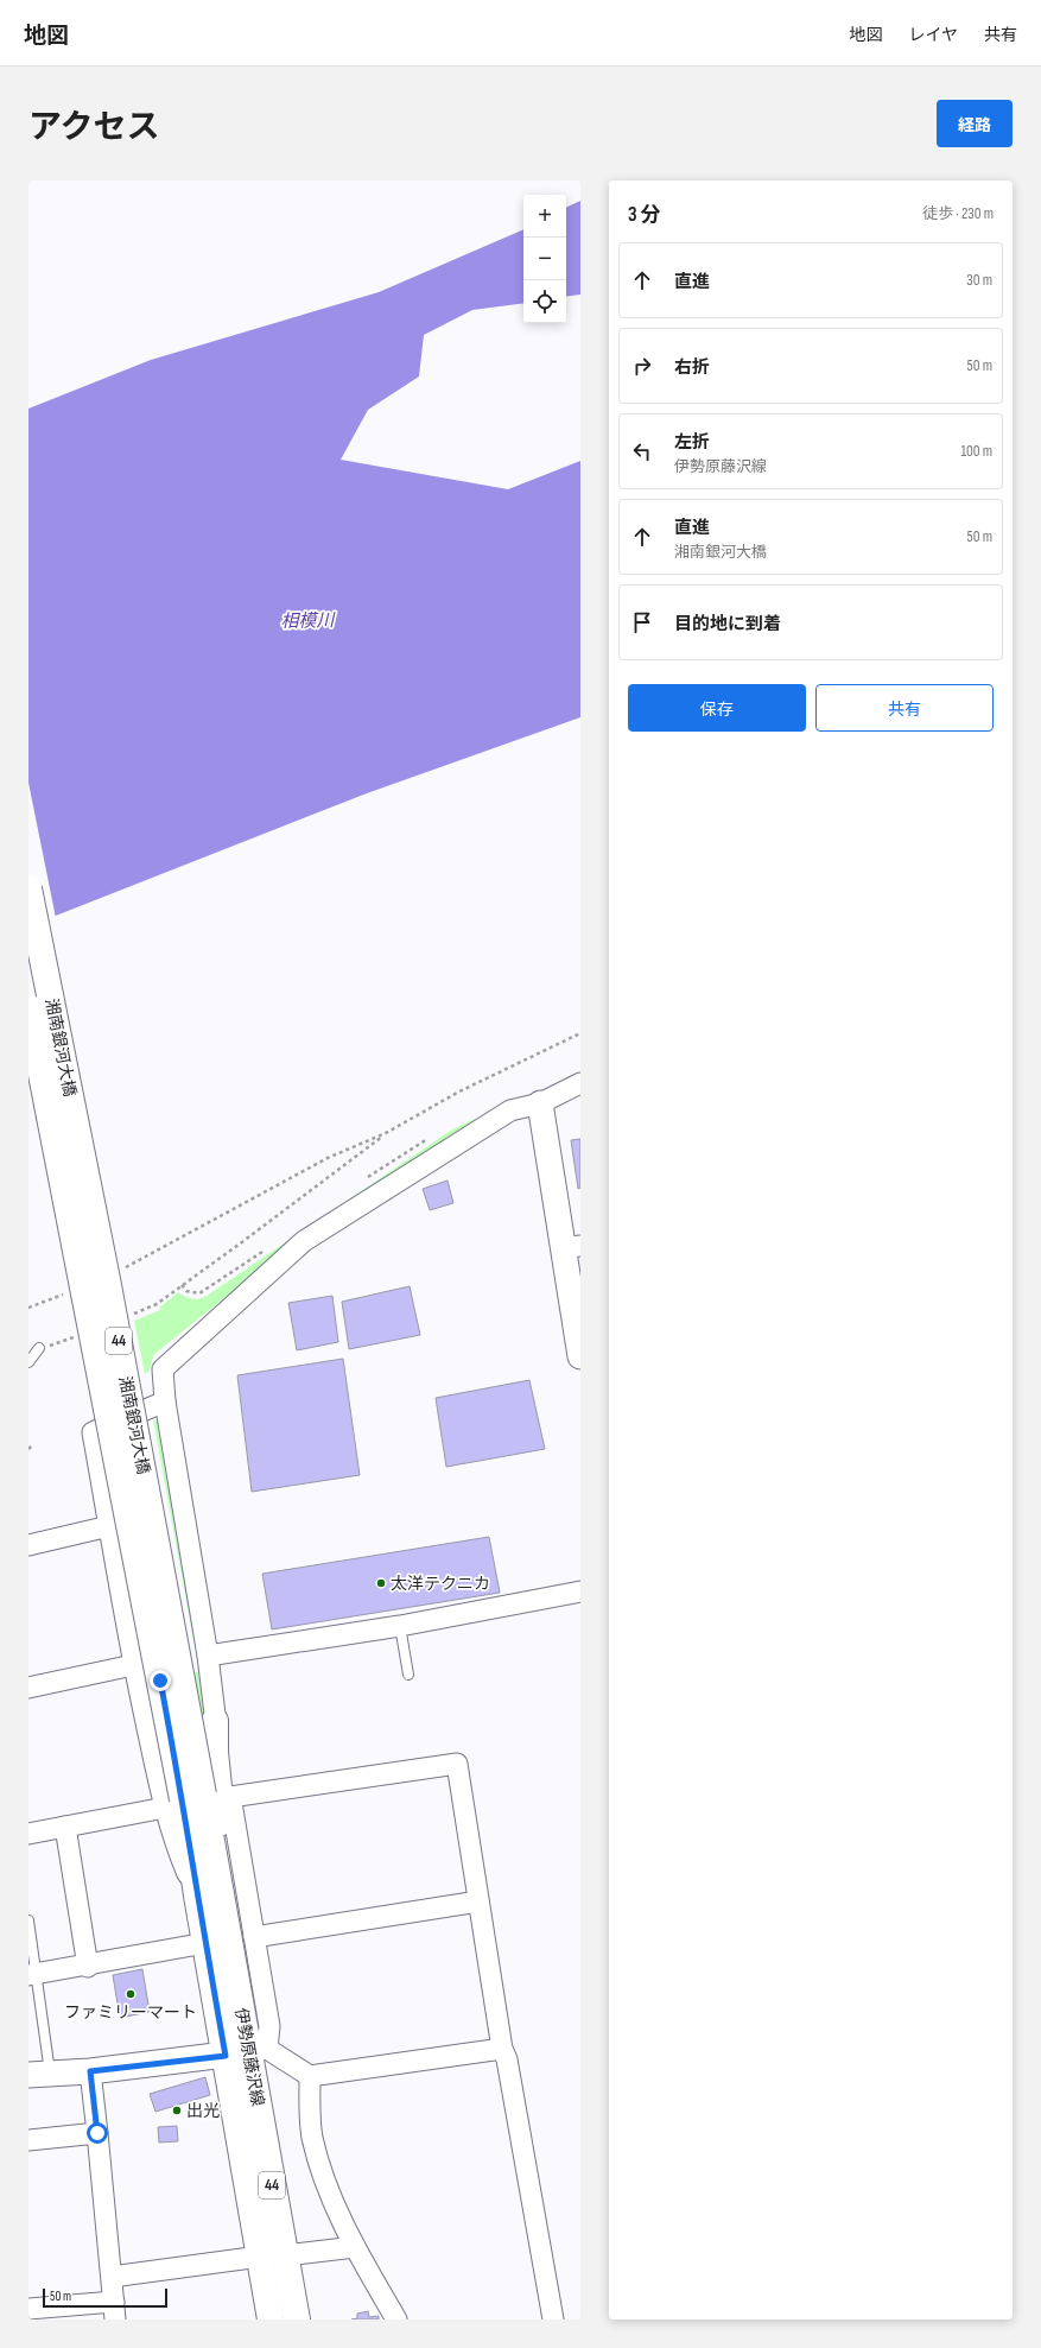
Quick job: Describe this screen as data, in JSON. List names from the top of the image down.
{
  "streets": {
    "main road": ["湘南銀河大橋", "44", "伊勢原藤沢線"]
  },
  "crossings": [
    ["湘南銀河大橋", "伊勢原藤沢線"]
  ],
  "water": ["相模川"],
  "places": ["太洋テクニカ", "ファミリーマート", "出光"],
  "scale_bar": "50 m",
  "page": {
    "header": "地図",
    "nav": ["地図", "レイヤ", "共有"],
    "title": "アクセス",
    "buttons": [
      "経路",
      ["保存", "共有"]
    ],
    "heading": ["3 分", "徒歩 · 230 m"],
    "map_buttons": ["+", "−"],
    "list": [
      ["直進", "30 m"],
      ["右折", "50 m"],
      ["左折", "伊勢原藤沢線", "100 m"],
      ["直進", "湘南銀河大橋", "50 m"],
      "目的地に到着"
    ],
    "scale": "50 m"
  }
}
